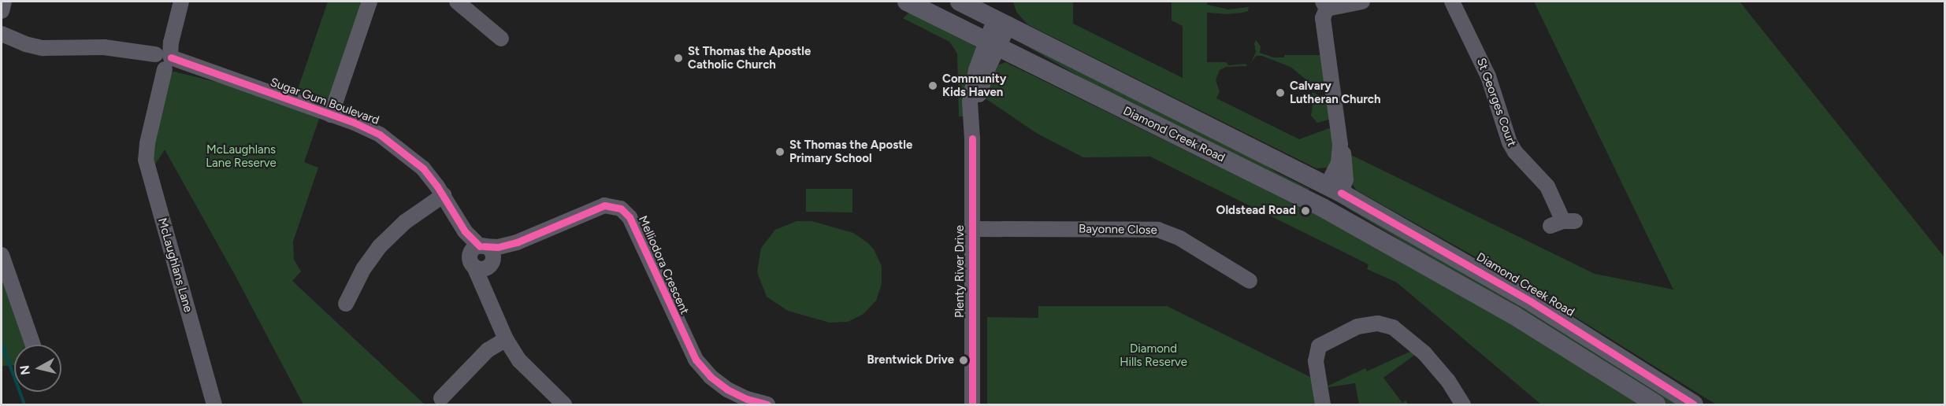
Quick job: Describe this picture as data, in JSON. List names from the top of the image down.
{
  "streets": {
    "main road": ["Diamond Creek Road"],
    "street": [
      "Sugar Gum Boulevard",
      "St Georges Court",
      "Bayonne Close",
      "McLaughlans Lane",
      "Melliodora Crescent",
      "Plenty River Drive"
    ]
  },
  "crossings": [
    ["Sugar Gum Boulevard", "McLaughlans Lane"],
    ["Sugar Gum Boulevard", "Melliodora Crescent"],
    ["Diamond Creek Road", "Plenty River Drive"],
    ["Bayonne Close", "Plenty River Drive"]
  ],
  "parks": ["McLaughlans Lane Reserve", "Diamond Hills Reserve"],
  "places": [
    "St Thomas the Apostle Catholic Church",
    "Community Kids Haven",
    "Calvary Lutheran Church",
    "St Thomas the Apostle Primary School",
    "Oldstead Road",
    "Brentwick Drive"
  ],
  "north": "left"
}
